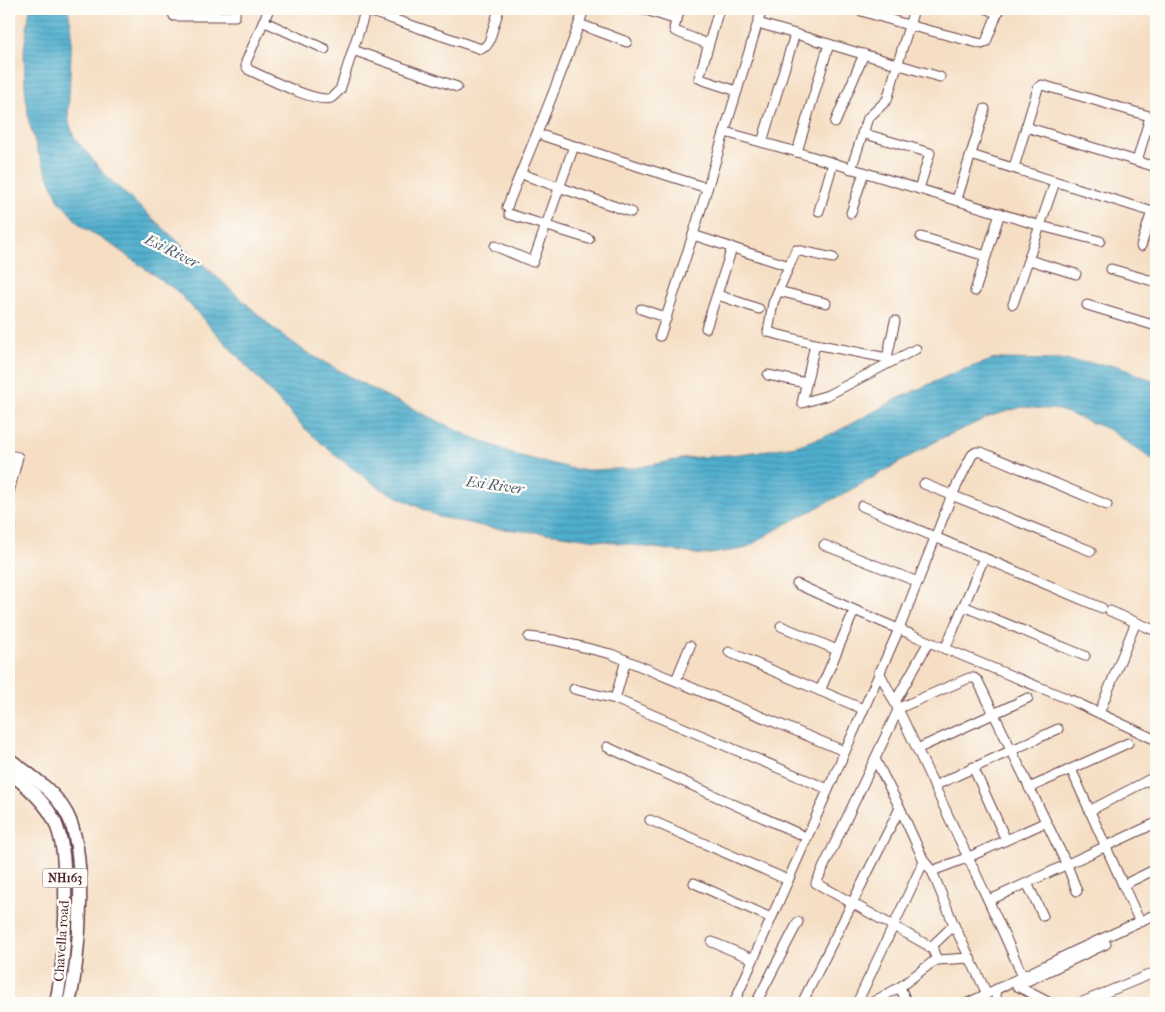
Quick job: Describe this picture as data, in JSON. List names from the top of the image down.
{
  "streets": {
    "highway": ["NH163", "Chavella road"]
  },
  "water": ["Esi River"]
}
